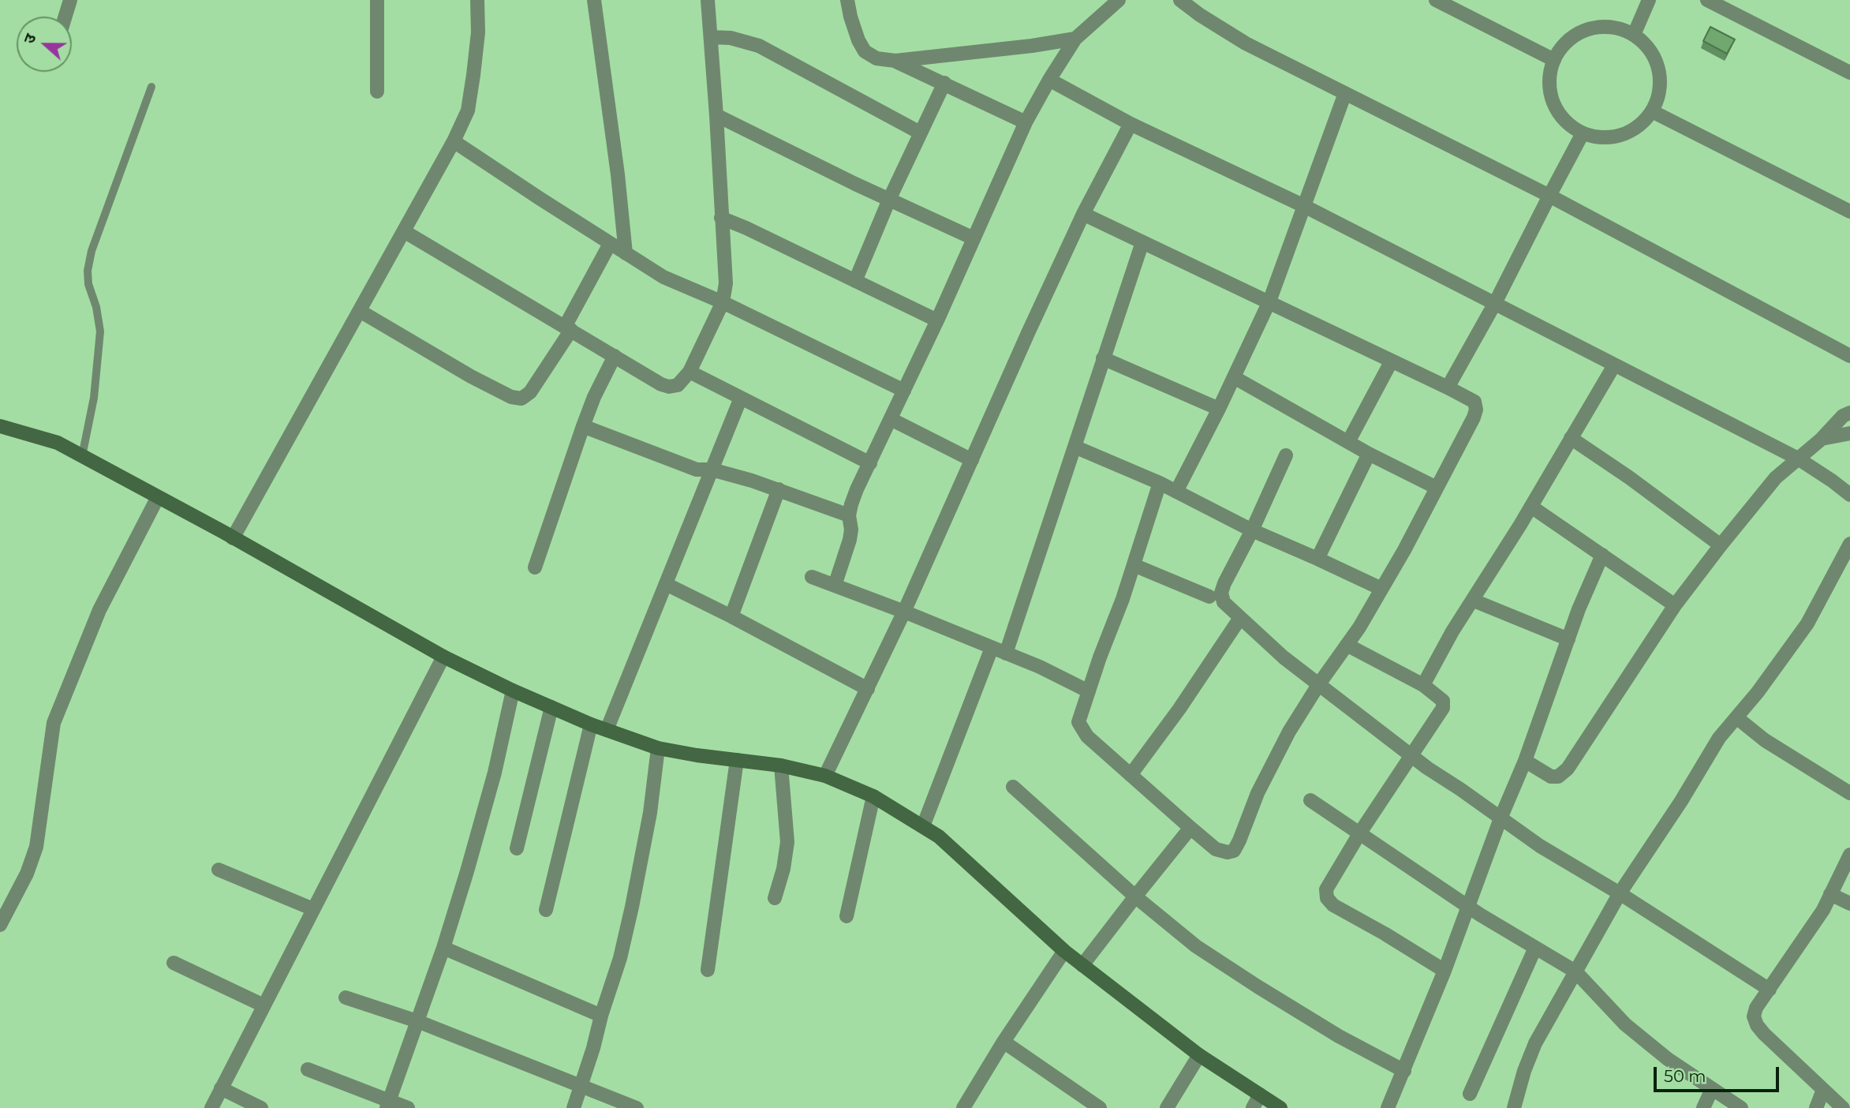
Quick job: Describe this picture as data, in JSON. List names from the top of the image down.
{
  "scale_bar": "50 m",
  "north": "left"
}
